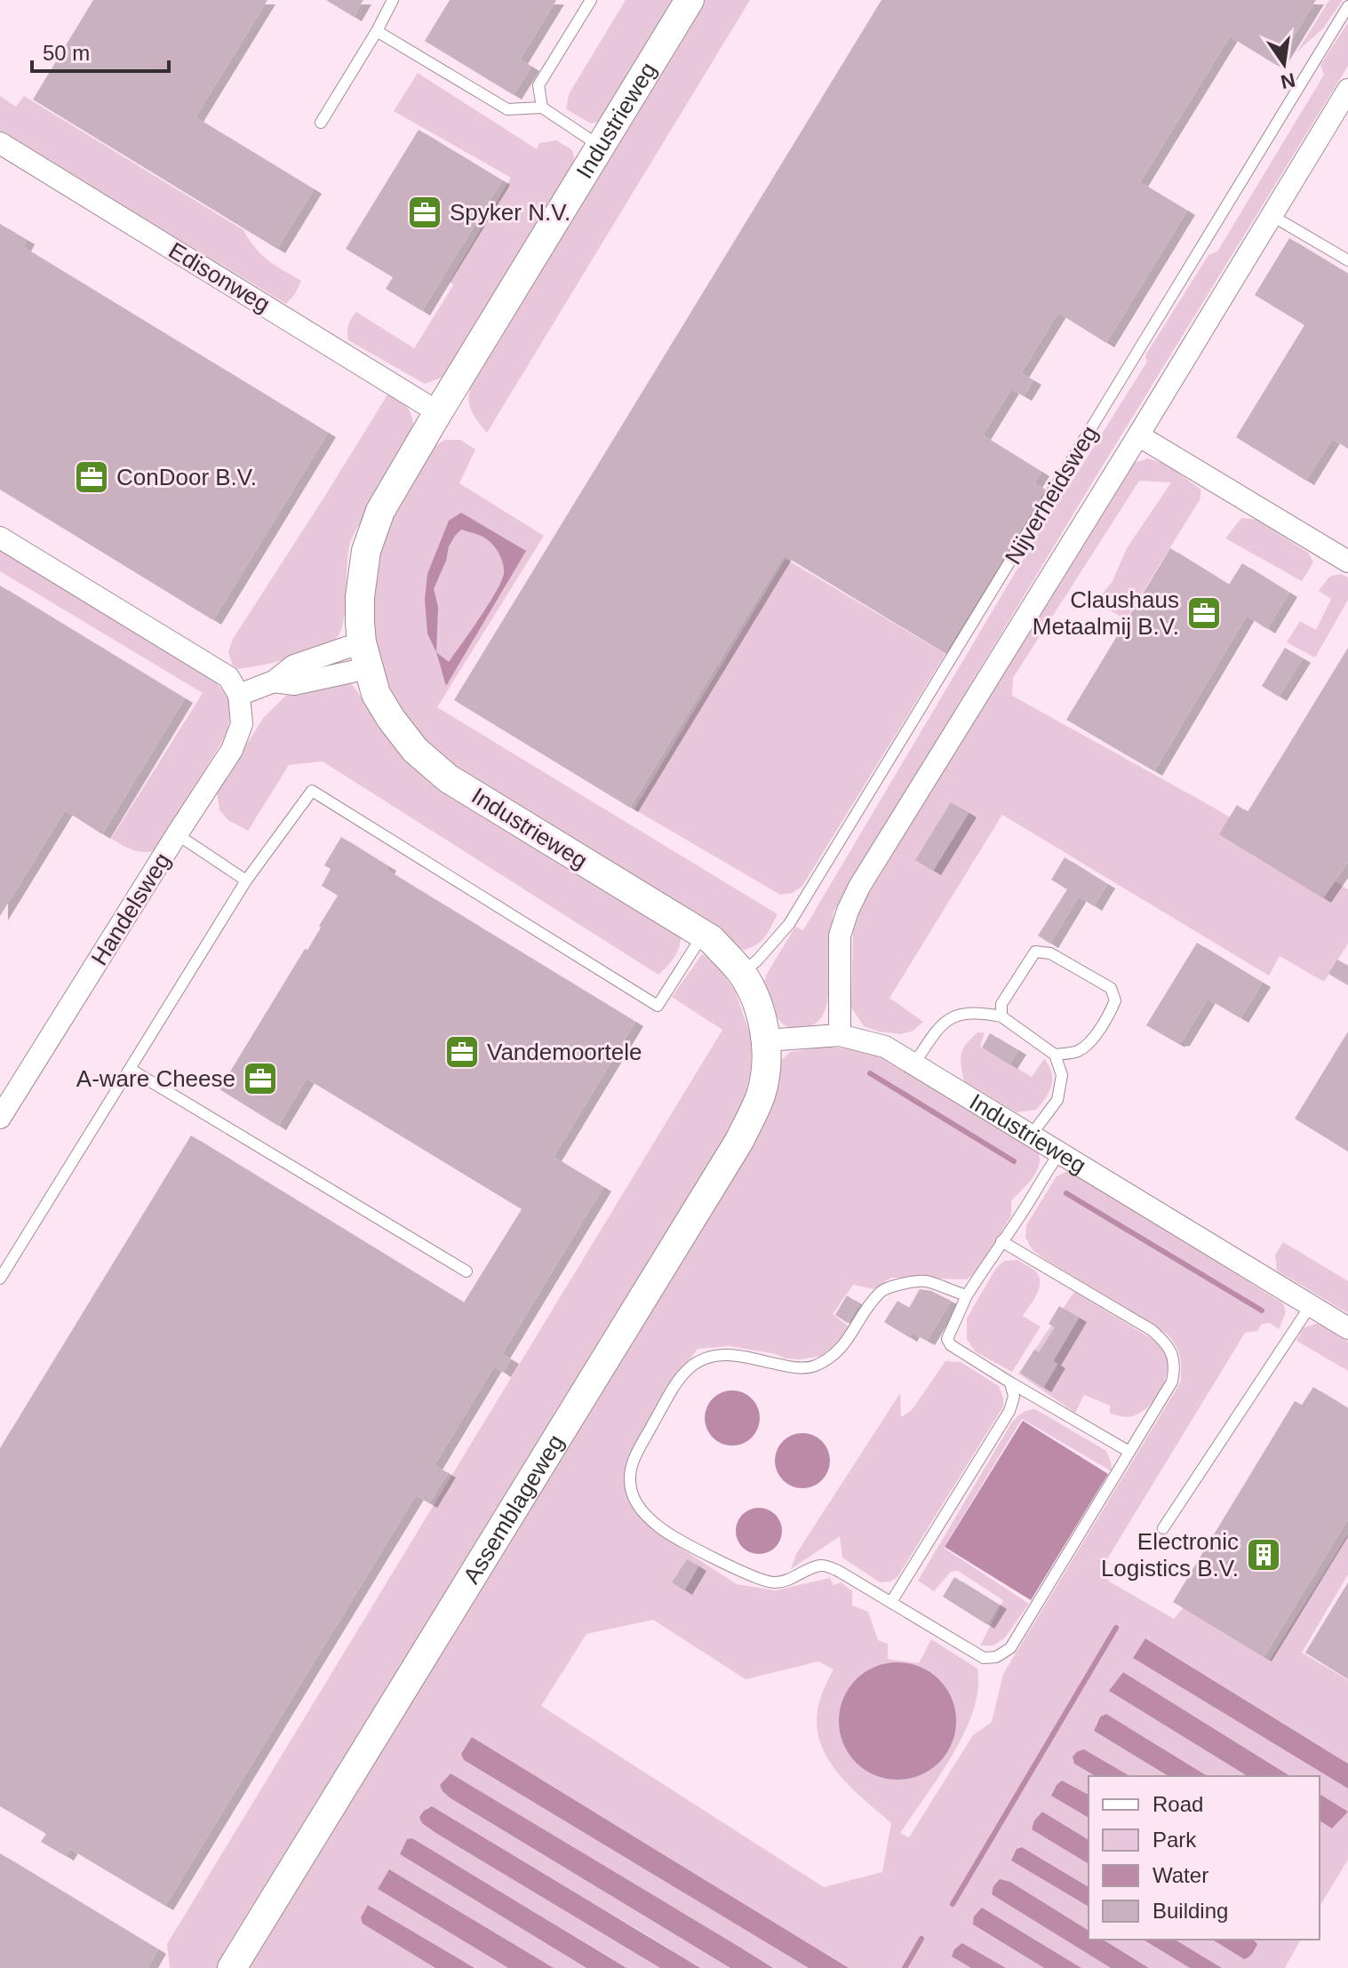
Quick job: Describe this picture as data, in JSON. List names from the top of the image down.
{
  "streets": {
    "street": [
      "Industrieweg",
      "Edisonweg",
      "Nijverheidsweg",
      "Handelsweg",
      "Assemblageweg"
    ]
  },
  "crossings": [
    ["Industrieweg", "Edisonweg"],
    ["Industrieweg", "Nijverheidsweg"],
    ["Industrieweg", "Assemblageweg"]
  ],
  "places": {
    "office": [
      "Spyker N.V.",
      "ConDoor B.V.",
      "Claushaus Metaalmij B.V.",
      "Vandemoortele",
      "A-ware Cheese"
    ],
    "building": ["Electronic Logistics B.V."]
  },
  "legend": [
    "Road",
    "Park",
    "Water",
    "Building"
  ],
  "scale_bar": "50 m",
  "north": "bottom"
}
